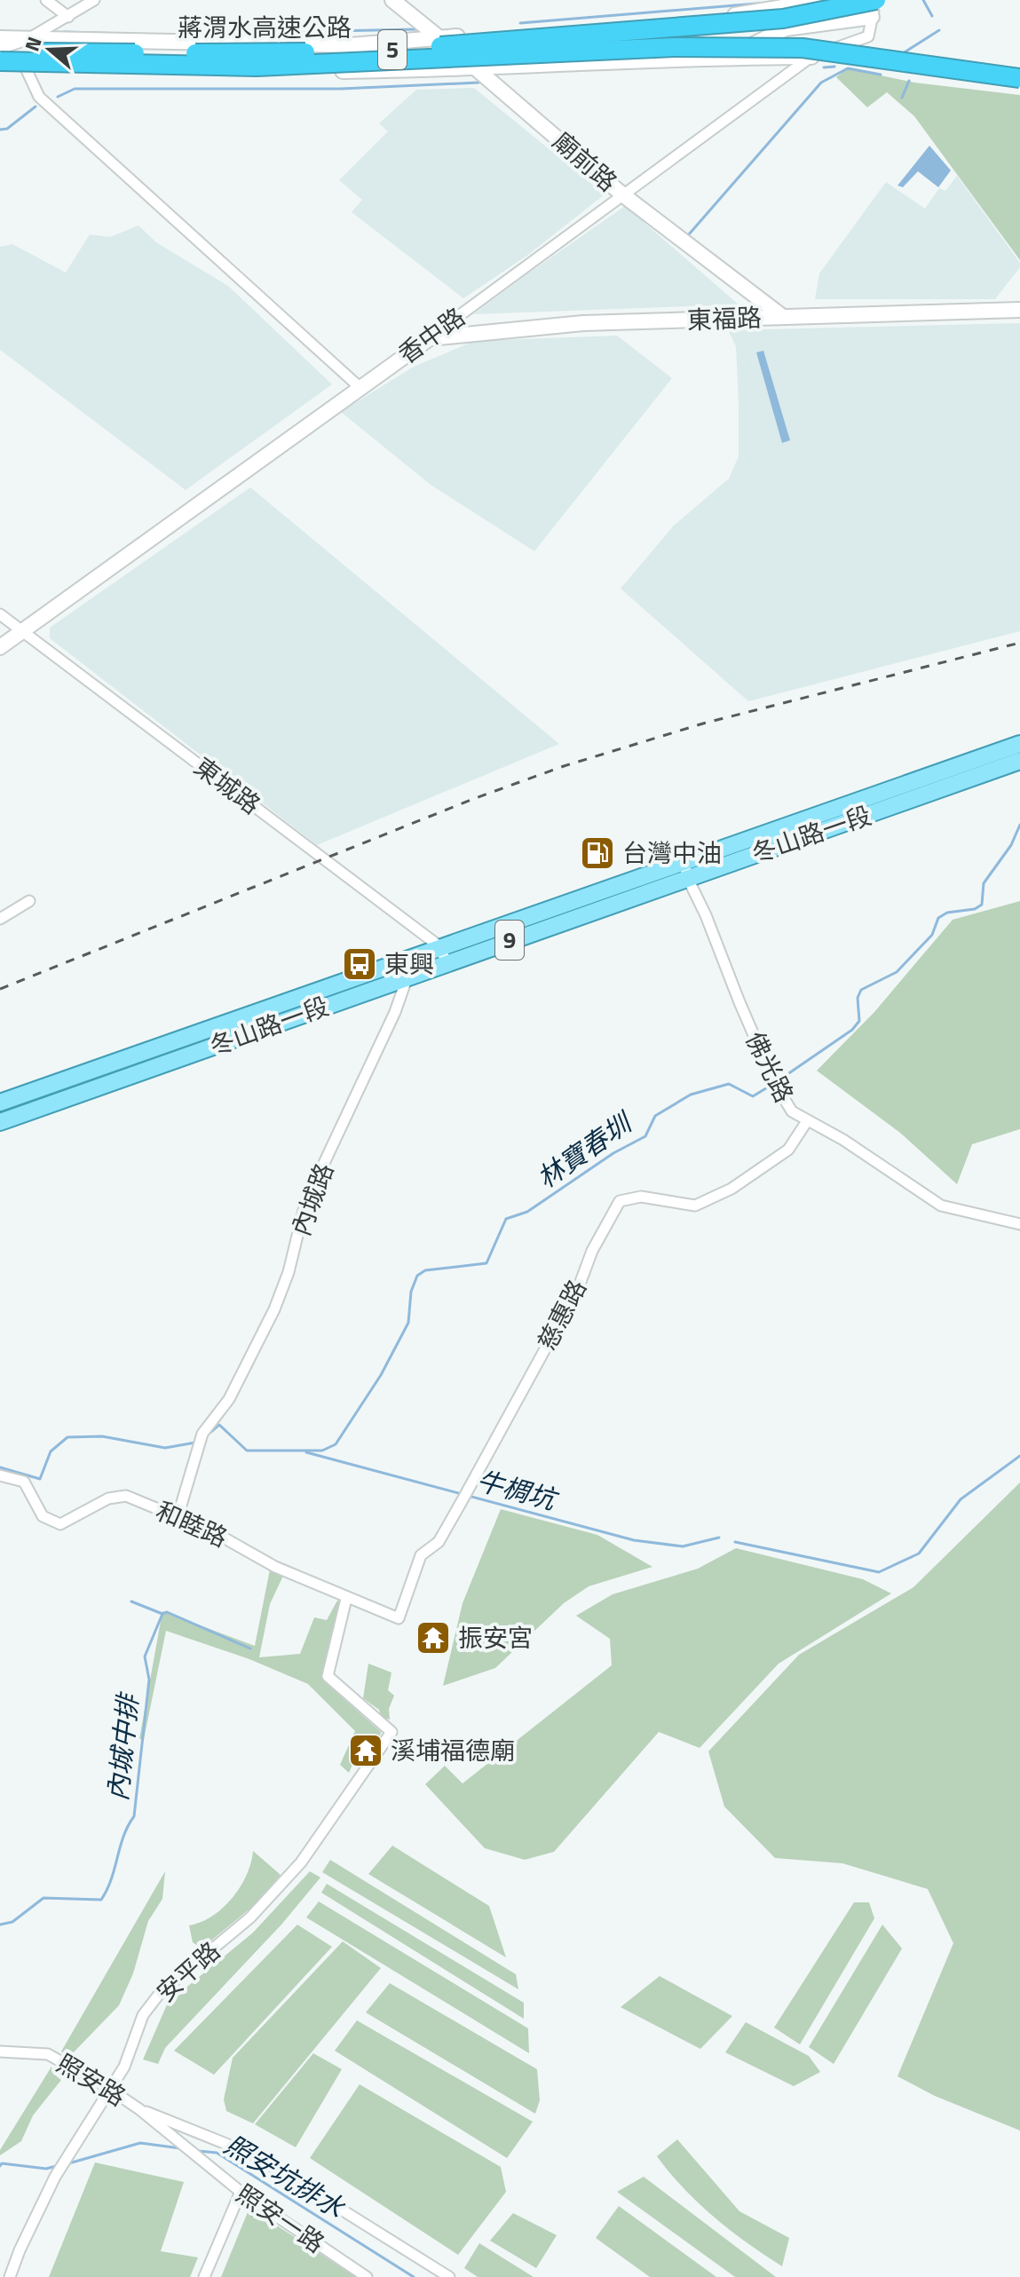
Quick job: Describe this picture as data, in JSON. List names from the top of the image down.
{
  "streets": {
    "highway": ["蔣渭水高速公路", "5"],
    "main road": [
      "廟前路",
      "東福路",
      "香中路",
      "冬山路一段",
      "9"
    ],
    "street": [
      "東城路",
      "佛光路",
      "內城路",
      "慈惠路",
      "和睦路",
      "安平路",
      "照安路",
      "照安一路"
    ]
  },
  "crossings": [
    ["蔣渭水高速公路", "香中路"],
    ["廟前路", "東福路"],
    ["廟前路", "香中路"],
    ["東福路", "香中路"],
    ["香中路", "東城路"],
    ["東城路", "冬山路一段"],
    ["冬山路一段", "佛光路"],
    ["冬山路一段", "內城路"],
    ["佛光路", "慈惠路"],
    ["內城路", "和睦路"],
    ["慈惠路", "和睦路"],
    ["和睦路", "安平路"],
    ["安平路", "照安路"],
    ["照安路", "照安一路"]
  ],
  "water": [
    "林寶春圳",
    "牛椆坑",
    "內城中排",
    "照安坑排水"
  ],
  "places": {
    "fuel station": ["台灣中油"],
    "bus stop": ["東興"],
    "temple": ["振安宮", "溪埔福德廟"]
  },
  "north": "left"
}
